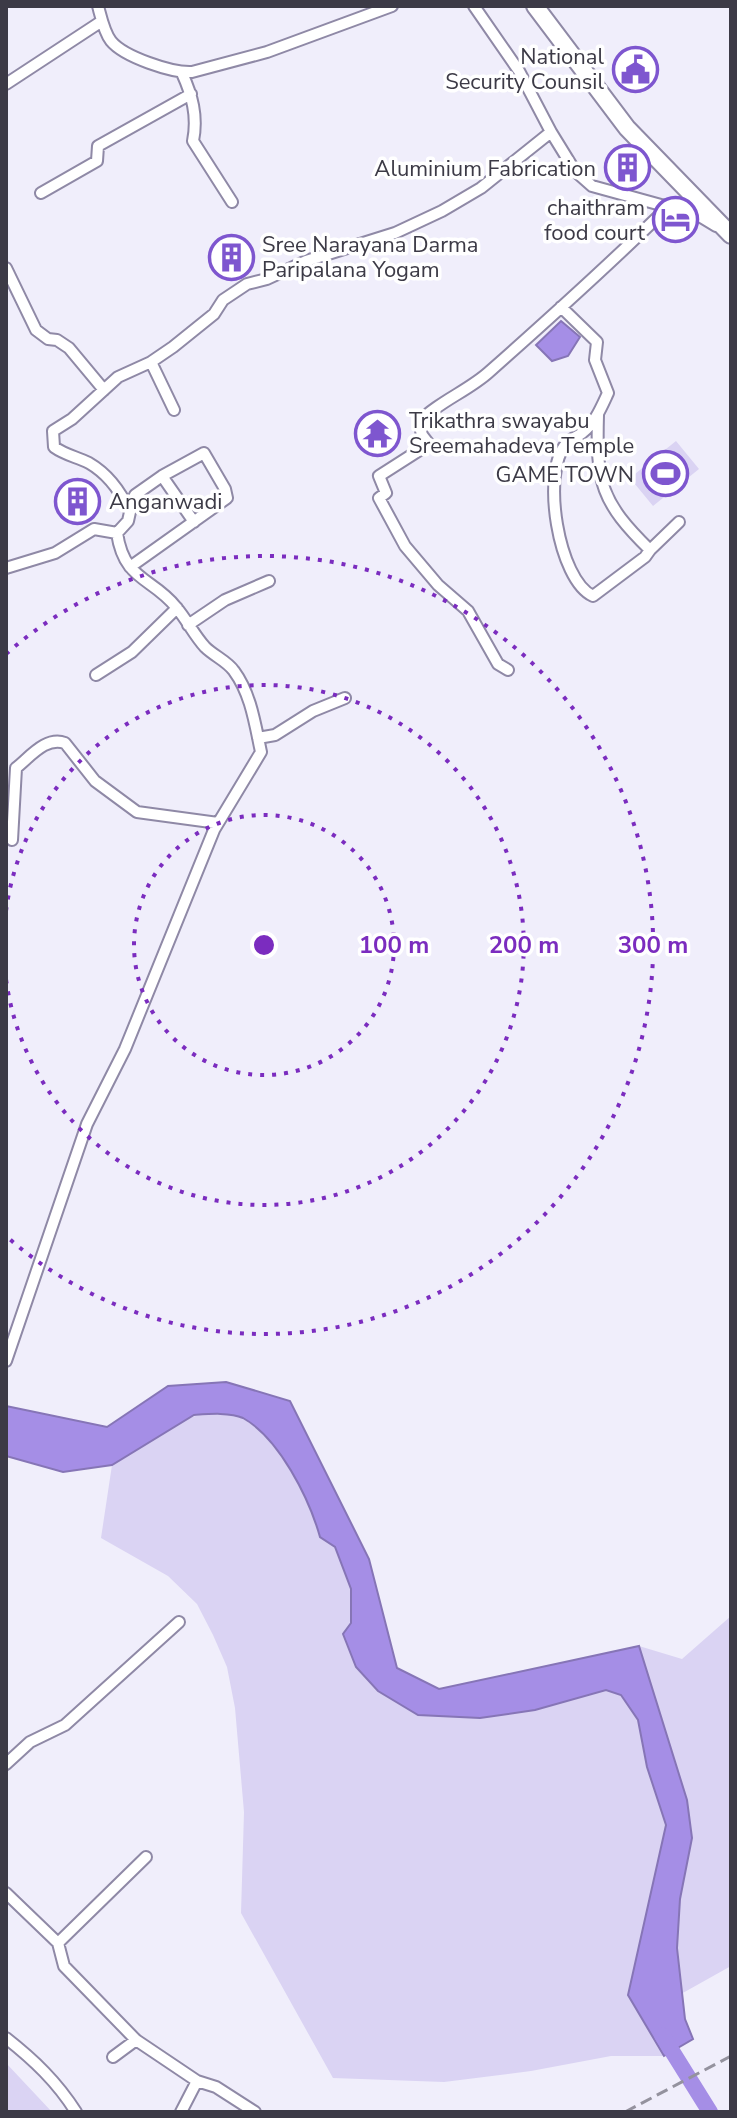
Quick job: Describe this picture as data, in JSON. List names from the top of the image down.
{
  "places": {
    "public building": ["National Security Counsil"],
    "building": ["Aluminium Fabrication", "Sree Narayana Darma Paripalana Yogam", "Anganwadi"],
    "hotel": ["chaithram food court"],
    "temple": ["Trikathra swayabu Sreemahadeva Temple"],
    "sports": ["GAME TOWN"]
  },
  "rings": ["100 m", "200 m", "300 m"]
}
